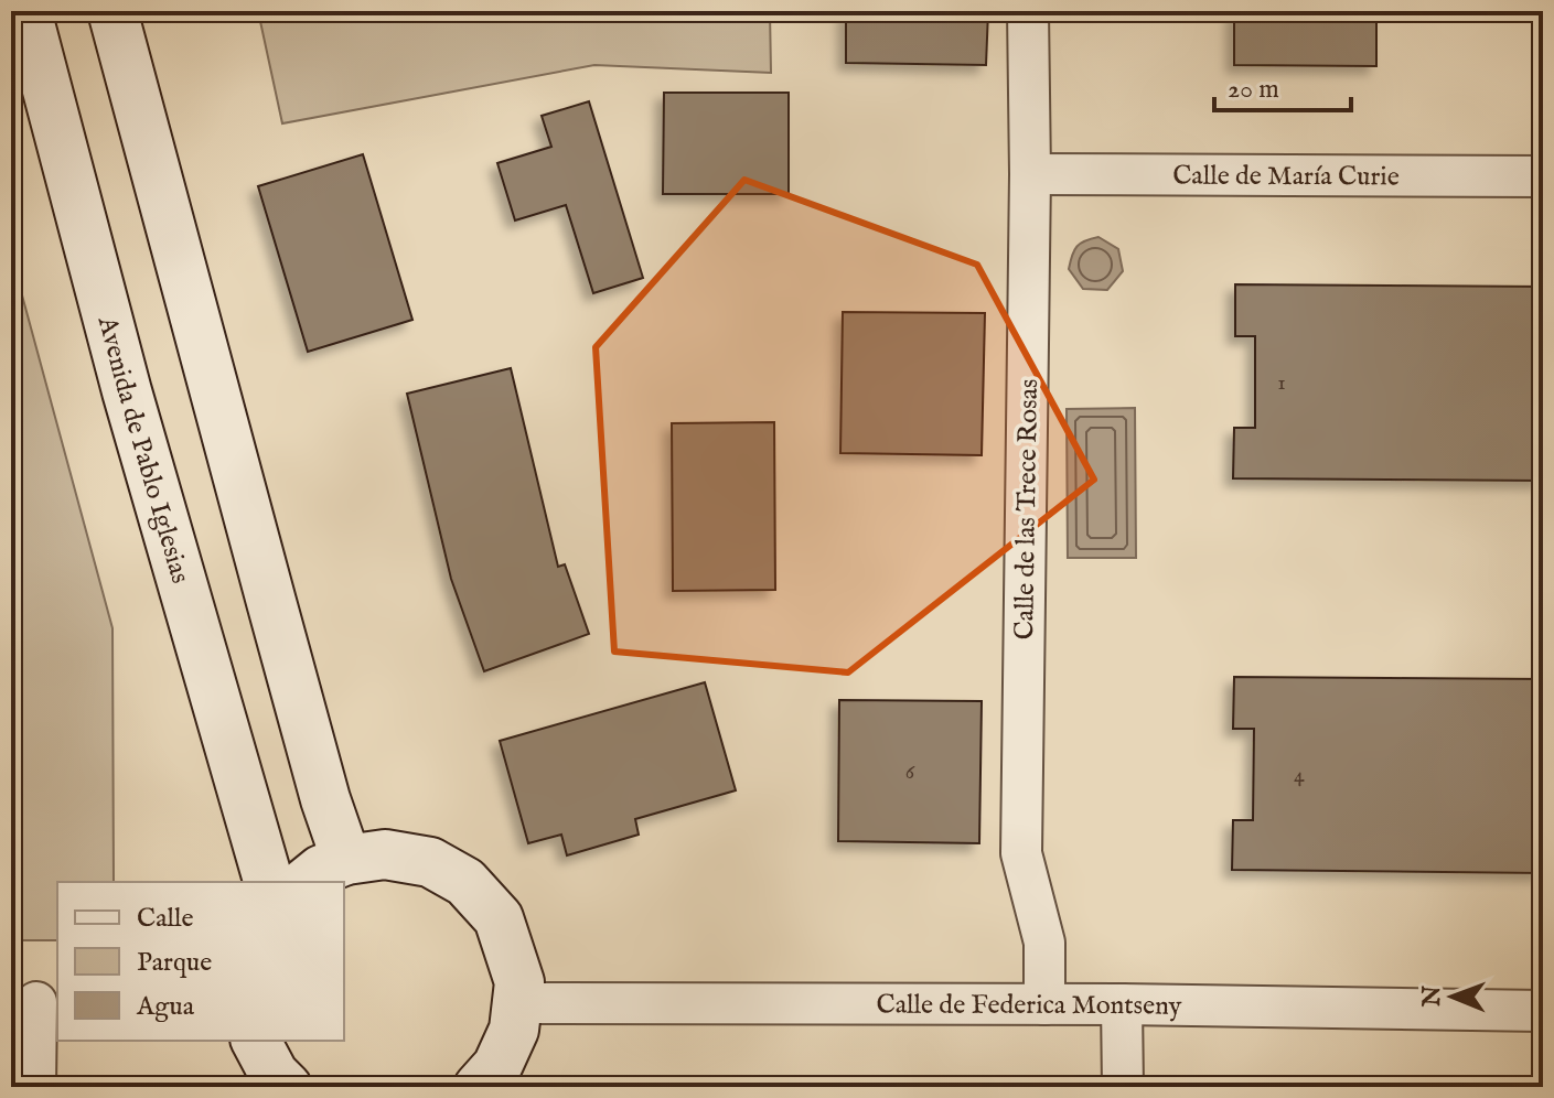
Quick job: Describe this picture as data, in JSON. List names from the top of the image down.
{
  "streets": {
    "main road": ["Avenida de Pablo Iglesias"],
    "street": ["Calle de María Curie", "Calle de las Trece Rosas", "Calle de Federica Montseny"]
  },
  "crossings": [
    ["Calle de María Curie", "Calle de las Trece Rosas"],
    ["Calle de las Trece Rosas", "Calle de Federica Montseny"]
  ],
  "house_numbers": ["1", "6", "4"],
  "legend": ["Calle", "Parque", "Agua"],
  "scale_bar": "20 m",
  "north": "left"
}
